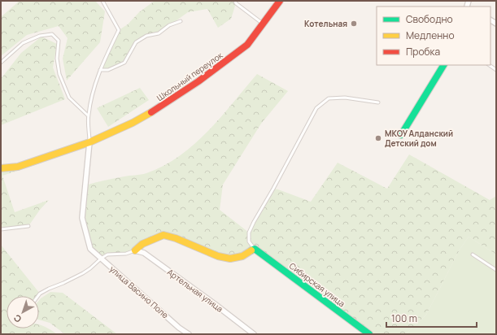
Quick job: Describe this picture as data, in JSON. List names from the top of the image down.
{
  "streets": {
    "street": [
      "Школьный переулок",
      "Сибирская улица",
      "Артельная улица",
      "улица Васино Поле"
    ]
  },
  "crossings": [
    ["Школьный переулок", "улица Васино Поле"]
  ],
  "places": ["Котельная", "МКОУ Алданский Детский дом"],
  "legend": ["Свободно", "Медленно", "Пробка"],
  "scale_bar": "100 m",
  "north": "bottom left"
}
